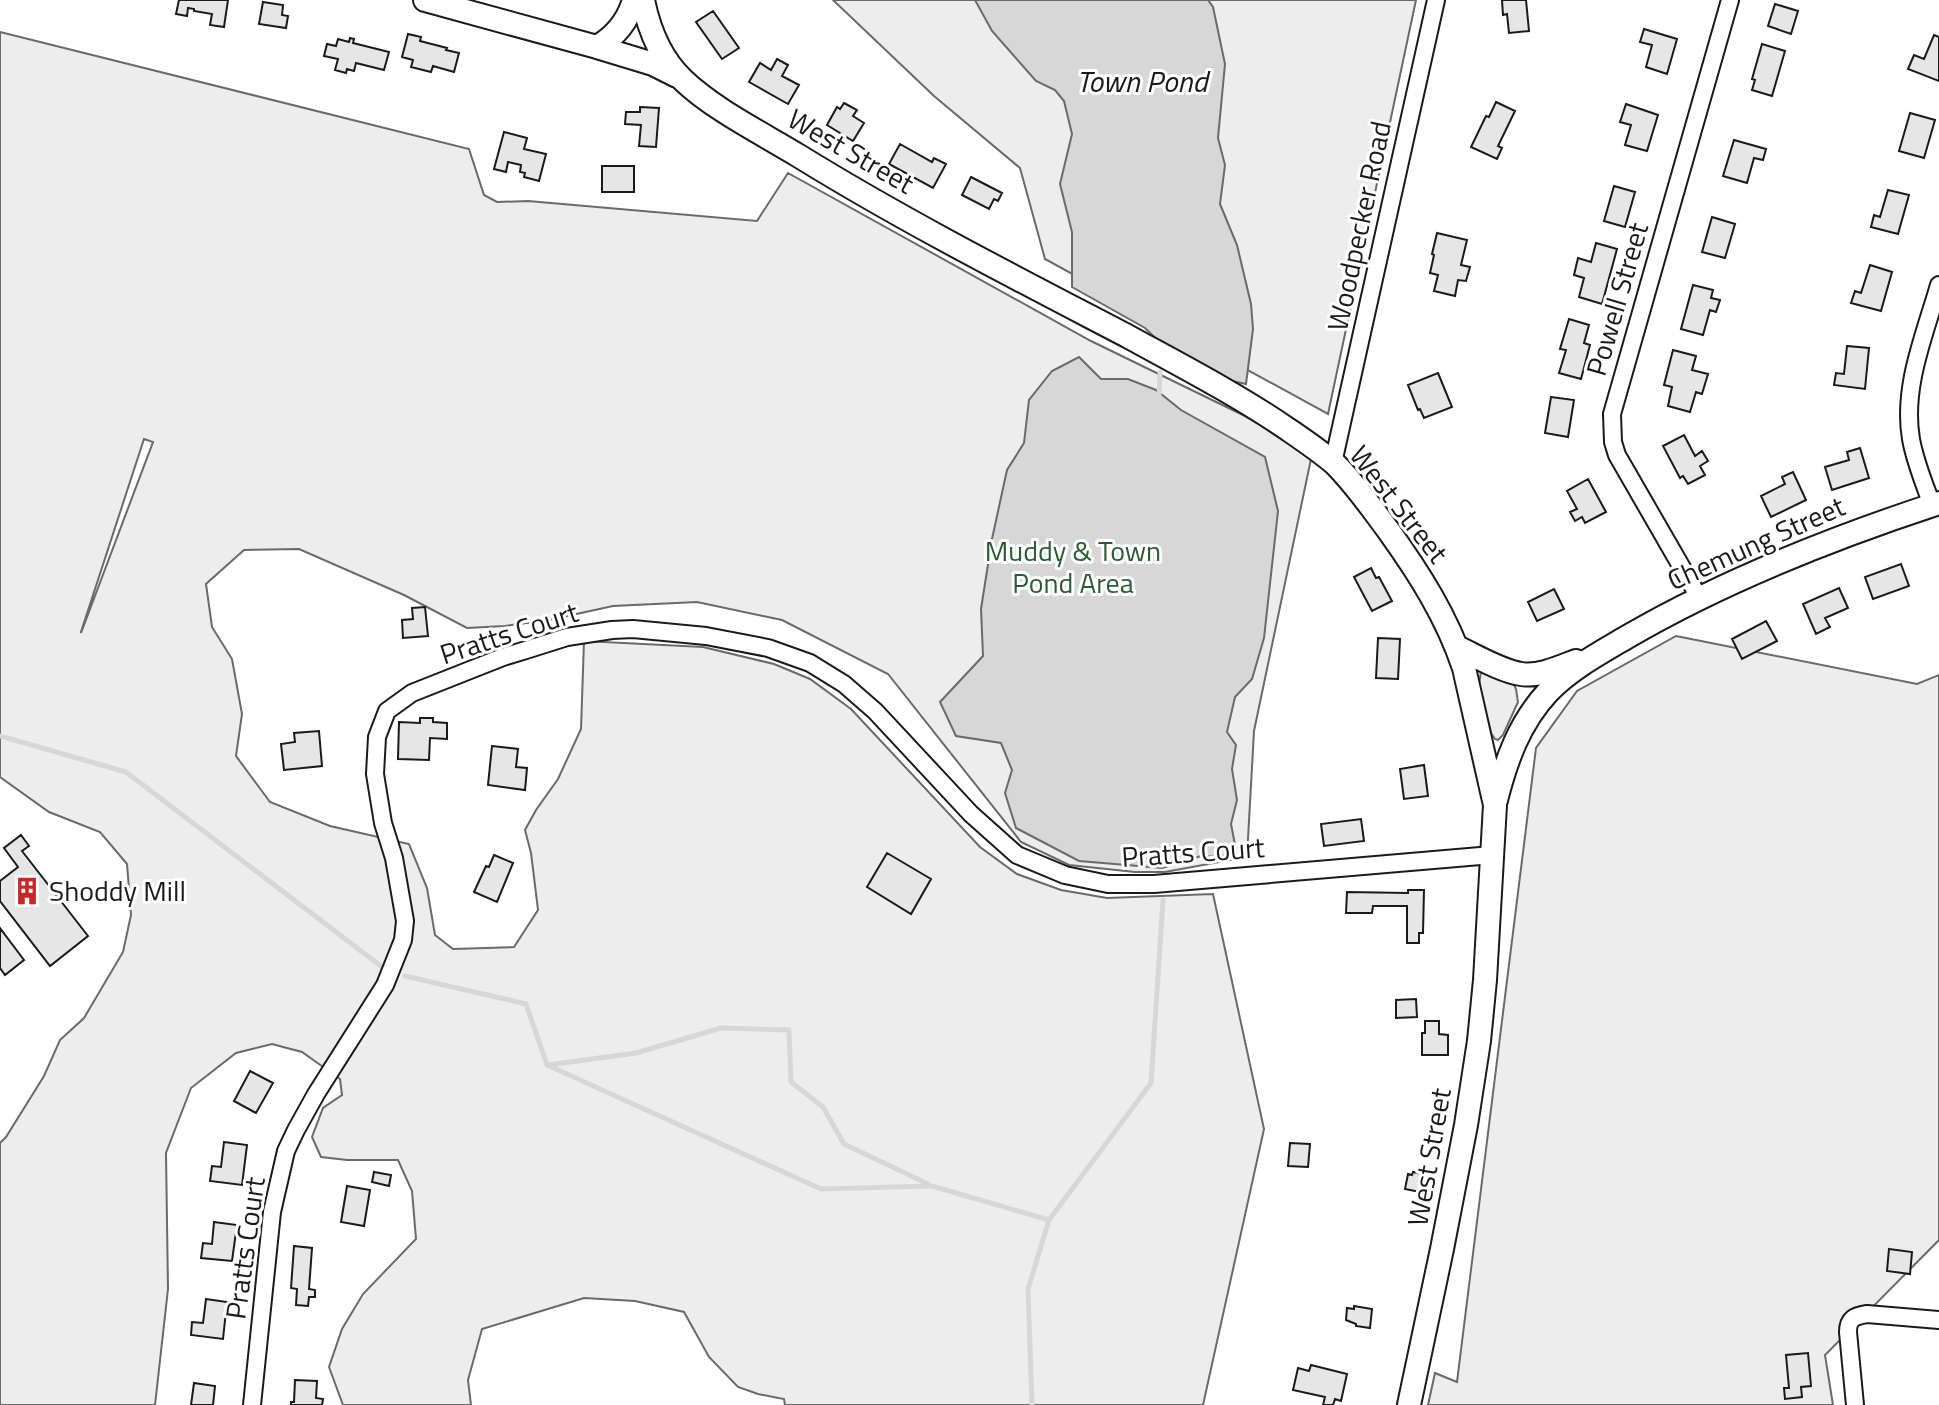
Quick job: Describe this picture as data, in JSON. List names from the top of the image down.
{
  "streets": {
    "street": [
      "West Street",
      "Woodpecker Road",
      "Powell Street",
      "Chemung Street",
      "Pratts Court"
    ]
  },
  "crossings": [
    ["West Street", "Woodpecker Road"],
    ["West Street", "Chemung Street"],
    ["West Street", "Pratts Court"],
    ["Powell Street", "Chemung Street"]
  ],
  "water": ["Town Pond"],
  "parks": ["Muddy & Town Pond Area"],
  "places": {
    "building": ["Shoddy Mill"]
  }
}
